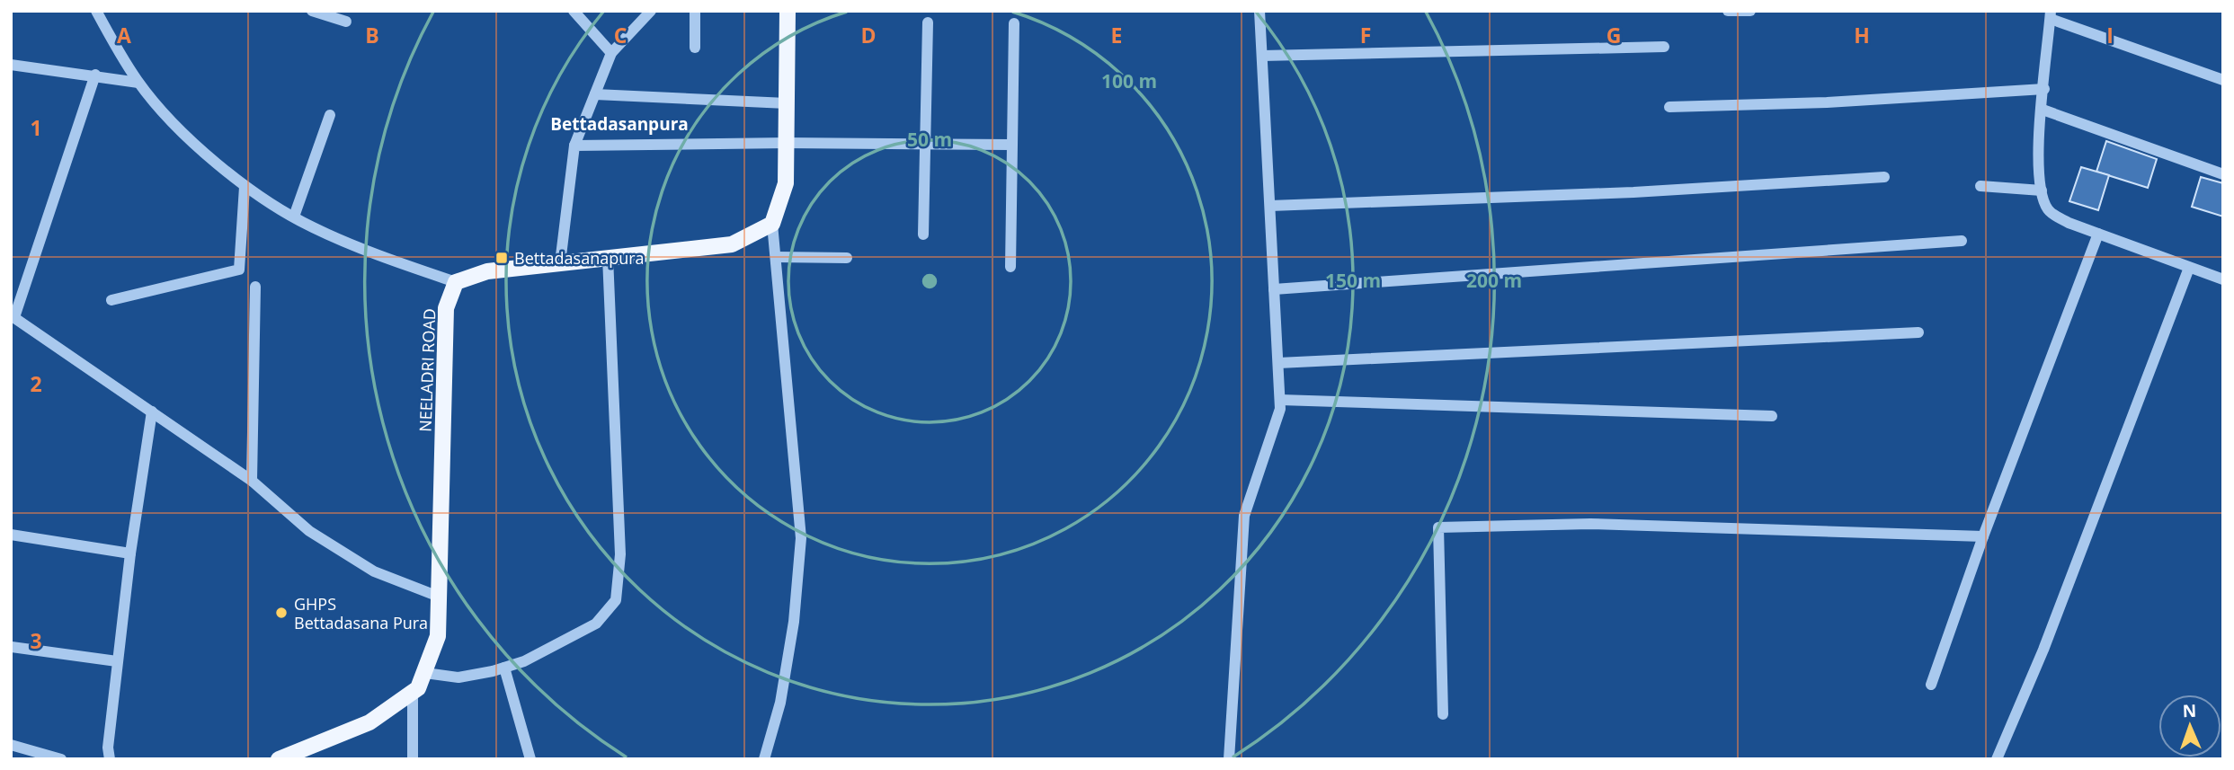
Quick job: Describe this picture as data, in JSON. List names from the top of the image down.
{
  "streets": {
    "main road": ["NEELADRI ROAD"]
  },
  "districts": ["Bettadasanpura"],
  "places": {
    "transit": ["Bettadasanapura"],
    "other": ["GHPS Bettadasana Pura"]
  },
  "north": "top",
  "grid": {
    "columns": [
      "A",
      "B",
      "C",
      "D",
      "E",
      "F",
      "G",
      "H",
      "I"
    ],
    "rows": ["1", "2", "3"]
  },
  "rings": [
    "100 m",
    "50 m",
    "150 m",
    "200 m"
  ]
}
